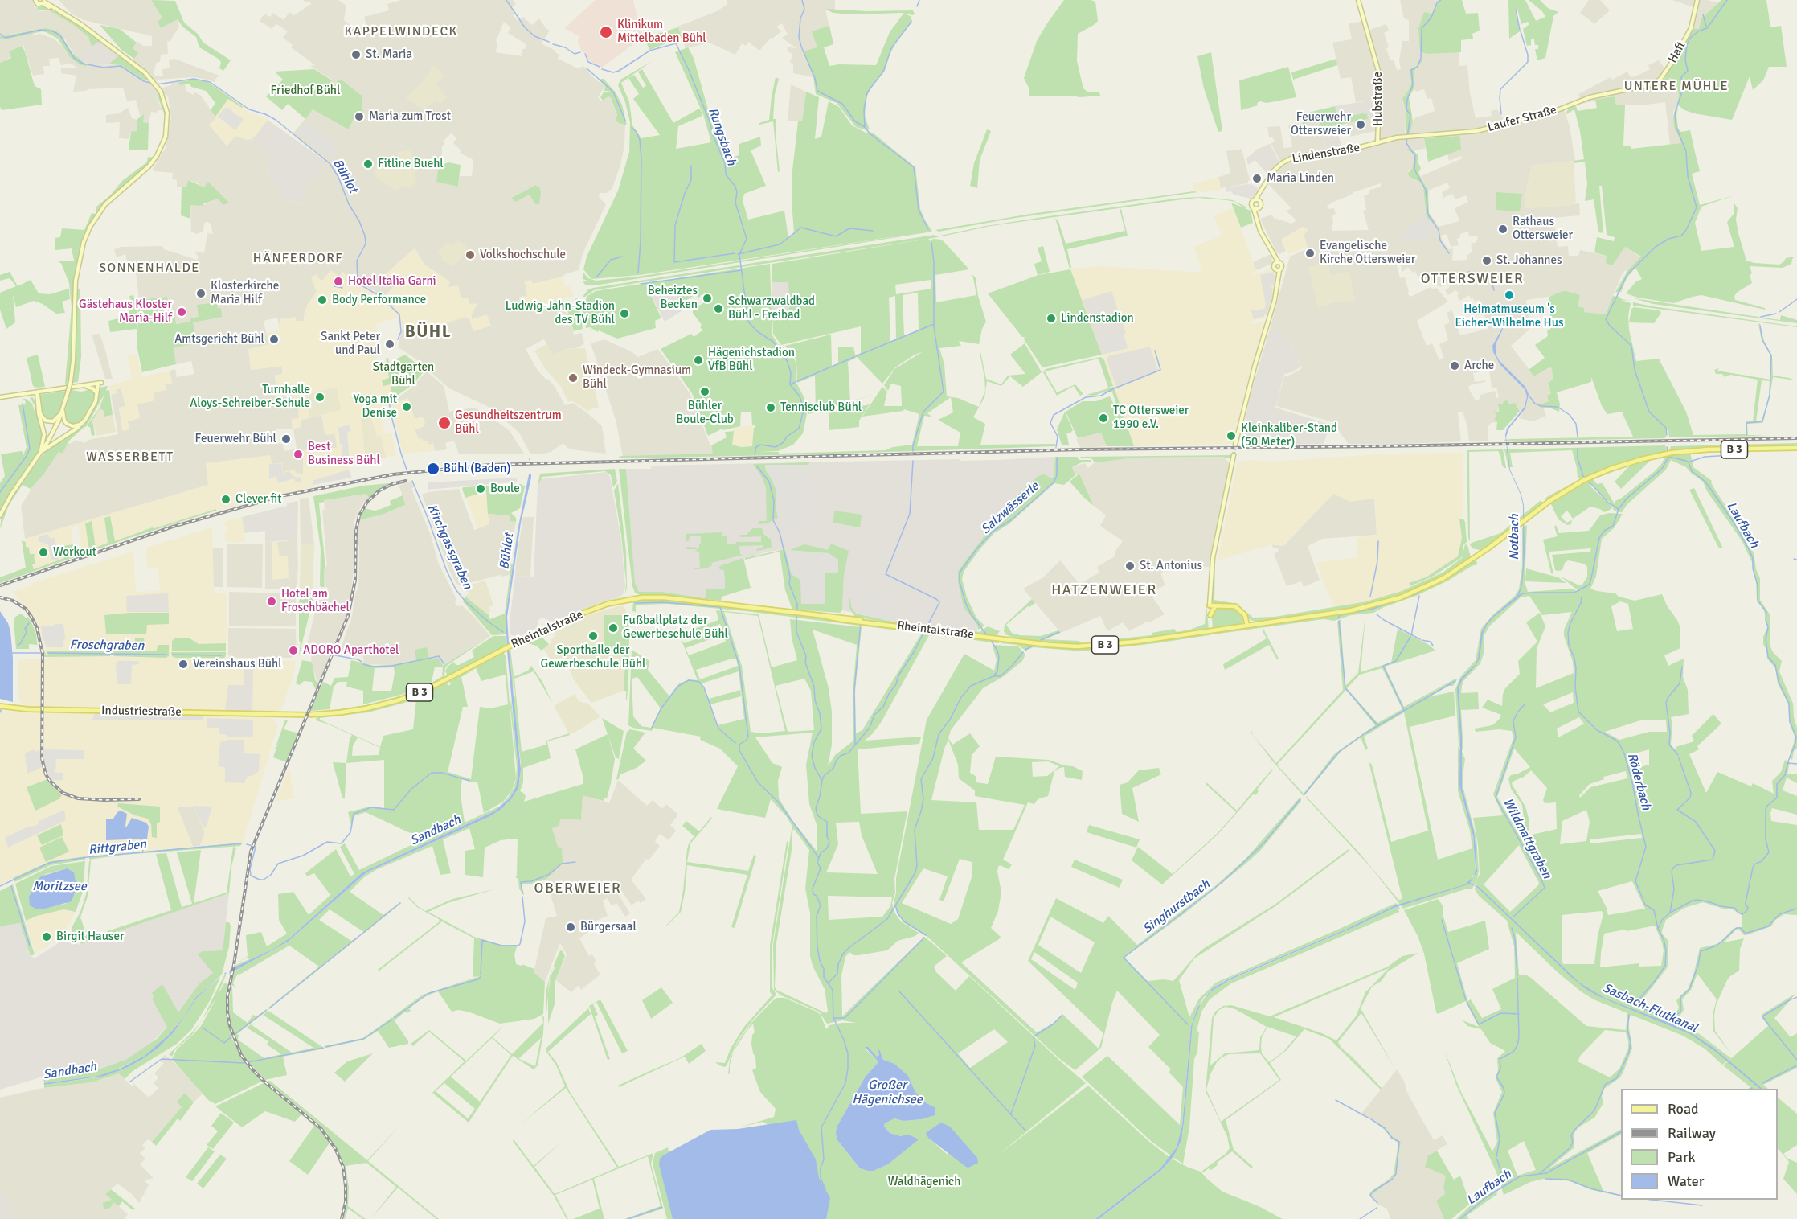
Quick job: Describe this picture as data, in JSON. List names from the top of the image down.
{
  "streets": {
    "main road": [
      "Haft",
      "Hubstraße",
      "Laufer Straße",
      "Lindenstraße",
      "B 3",
      "Rheintalstraße",
      "Industriestraße"
    ]
  },
  "crossings": [
    ["Haft", "Laufer Straße"],
    ["Hubstraße", "Lindenstraße"],
    ["Laufer Straße", "Lindenstraße"],
    ["B 3", "Rheintalstraße"],
    ["Rheintalstraße", "Industriestraße"]
  ],
  "districts": [
    "KAPPELWINDECK",
    "UNTERE MÜHLE",
    "HÄNFERDORF",
    "SONNENHALDE",
    "OTTERSWEIER",
    "BÜHL",
    "WASSERBETT",
    "HATZENWEIER",
    "OBERWEIER"
  ],
  "water": [
    "Rungsbach",
    "Bühlot",
    "Salzwässerle",
    "Laufbach",
    "Notbach",
    "Kirchgassgraben",
    "Froschgraben",
    "Röderbach",
    "Sandbach",
    "Wildmattgraben",
    "Rittgraben",
    "Moritzsee",
    "Singhurstbach",
    "Sasbach-Flutkanal",
    "Großer Hägenichsee"
  ],
  "parks": ["Friedhof Bühl", "Stadtgarten Bühl", "Waldhägenich"],
  "places": [
    "Klinikum Mittelbaden Bühl",
    "St. Maria",
    "Maria zum Trost",
    "Feuerwehr Ottersweier",
    "Fitline Buehl",
    "Maria Linden",
    "Rathaus Ottersweier",
    "Evangelische Kirche Ottersweier",
    "Volkshochschule",
    "St. Johannes",
    "Hotel Italia Garni",
    "Klosterkirche Maria Hilf",
    "Heimatmuseum 's Eicher-Wilhelme Hus",
    "Beheiztes Becken",
    "Body Performance",
    "Schwarzwaldbad Bühl - Freibad",
    "Gästehaus Kloster Maria-Hilf",
    "Ludwig-Jahn-Stadion des TV Bühl",
    "Lindenstadion",
    "Amtsgericht Bühl",
    "Sankt Peter und Paul",
    "Hägenichstadion VfB Bühl",
    "Arche",
    "Windeck-Gymnasium Bühl",
    "Bühler Boule-Club",
    "Turnhalle Aloys-Schreiber-Schule",
    "Yoga mit Denise",
    "Tennisclub Bühl",
    "TC Ottersweier 1990 e.V.",
    "Gesundheitszentrum Bühl",
    "Kleinkaliber-Stand (50 Meter)",
    "Feuerwehr Bühl",
    "Best Business Bühl",
    "Bühl (Baden)",
    "Boule",
    "Clever fit",
    "Workout",
    "St. Antonius",
    "Hotel am Froschbächel",
    "Fußballplatz der Gewerbeschule Bühl",
    "Sporthalle der Gewerbeschule Bühl",
    "ADORO Aparthotel",
    "Vereinshaus Bühl",
    "Bürgersaal",
    "Birgit Hauser"
  ],
  "legend": [
    "Road",
    "Railway",
    "Park",
    "Water"
  ]
}
